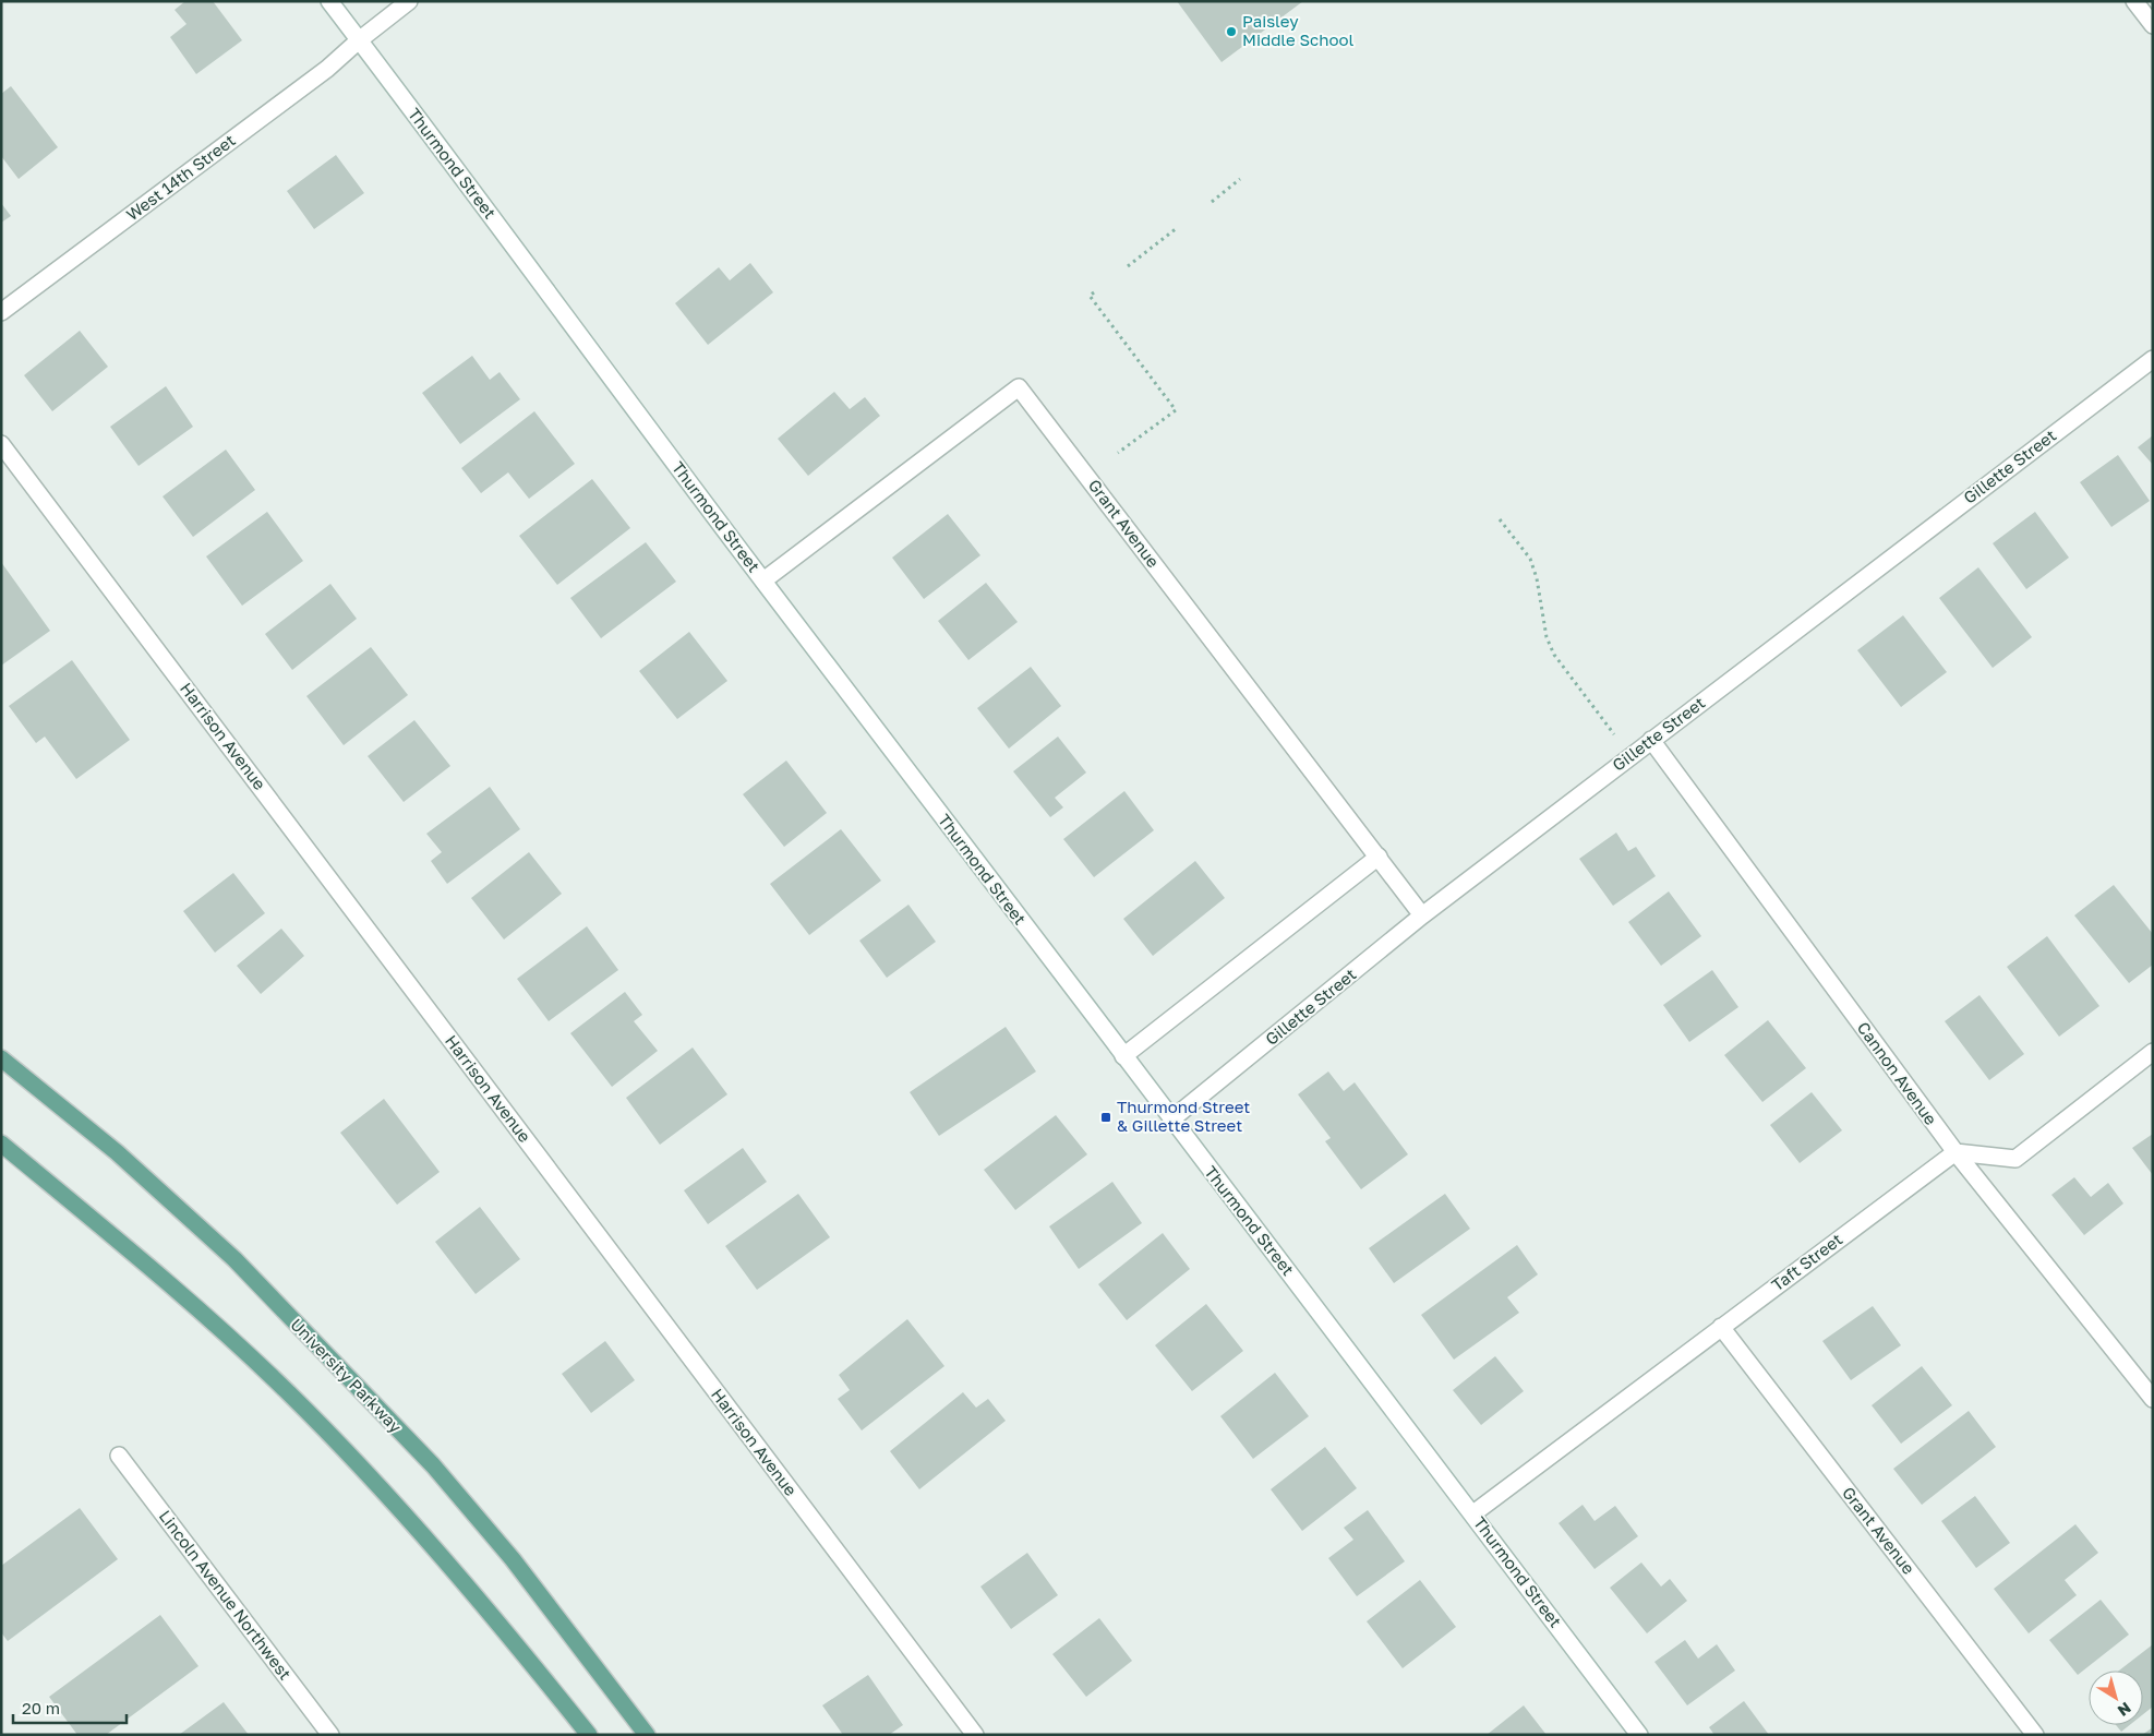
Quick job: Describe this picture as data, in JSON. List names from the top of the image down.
{
  "streets": {
    "main road": ["University Parkway"],
    "street": [
      "Thurmond Street",
      "West 14th Street",
      "Gillette Street",
      "Grant Avenue",
      "Harrison Avenue",
      "Cannon Avenue",
      "Taft Street",
      "Lincoln Avenue Northwest"
    ]
  },
  "crossings": [
    ["Thurmond Street", "West 14th Street"],
    ["Thurmond Street", "Gillette Street"],
    ["Thurmond Street", "Grant Avenue"],
    ["Thurmond Street", "Taft Street"],
    ["Gillette Street", "Grant Avenue"],
    ["Gillette Street", "Cannon Avenue"],
    ["Grant Avenue", "Taft Street"],
    ["Cannon Avenue", "Taft Street"]
  ],
  "places": {
    "other": ["Paisley Middle School"],
    "transit": ["Thurmond Street & Gillette Street"]
  },
  "scale_bar": "20 m",
  "north": "bottom right"
}
